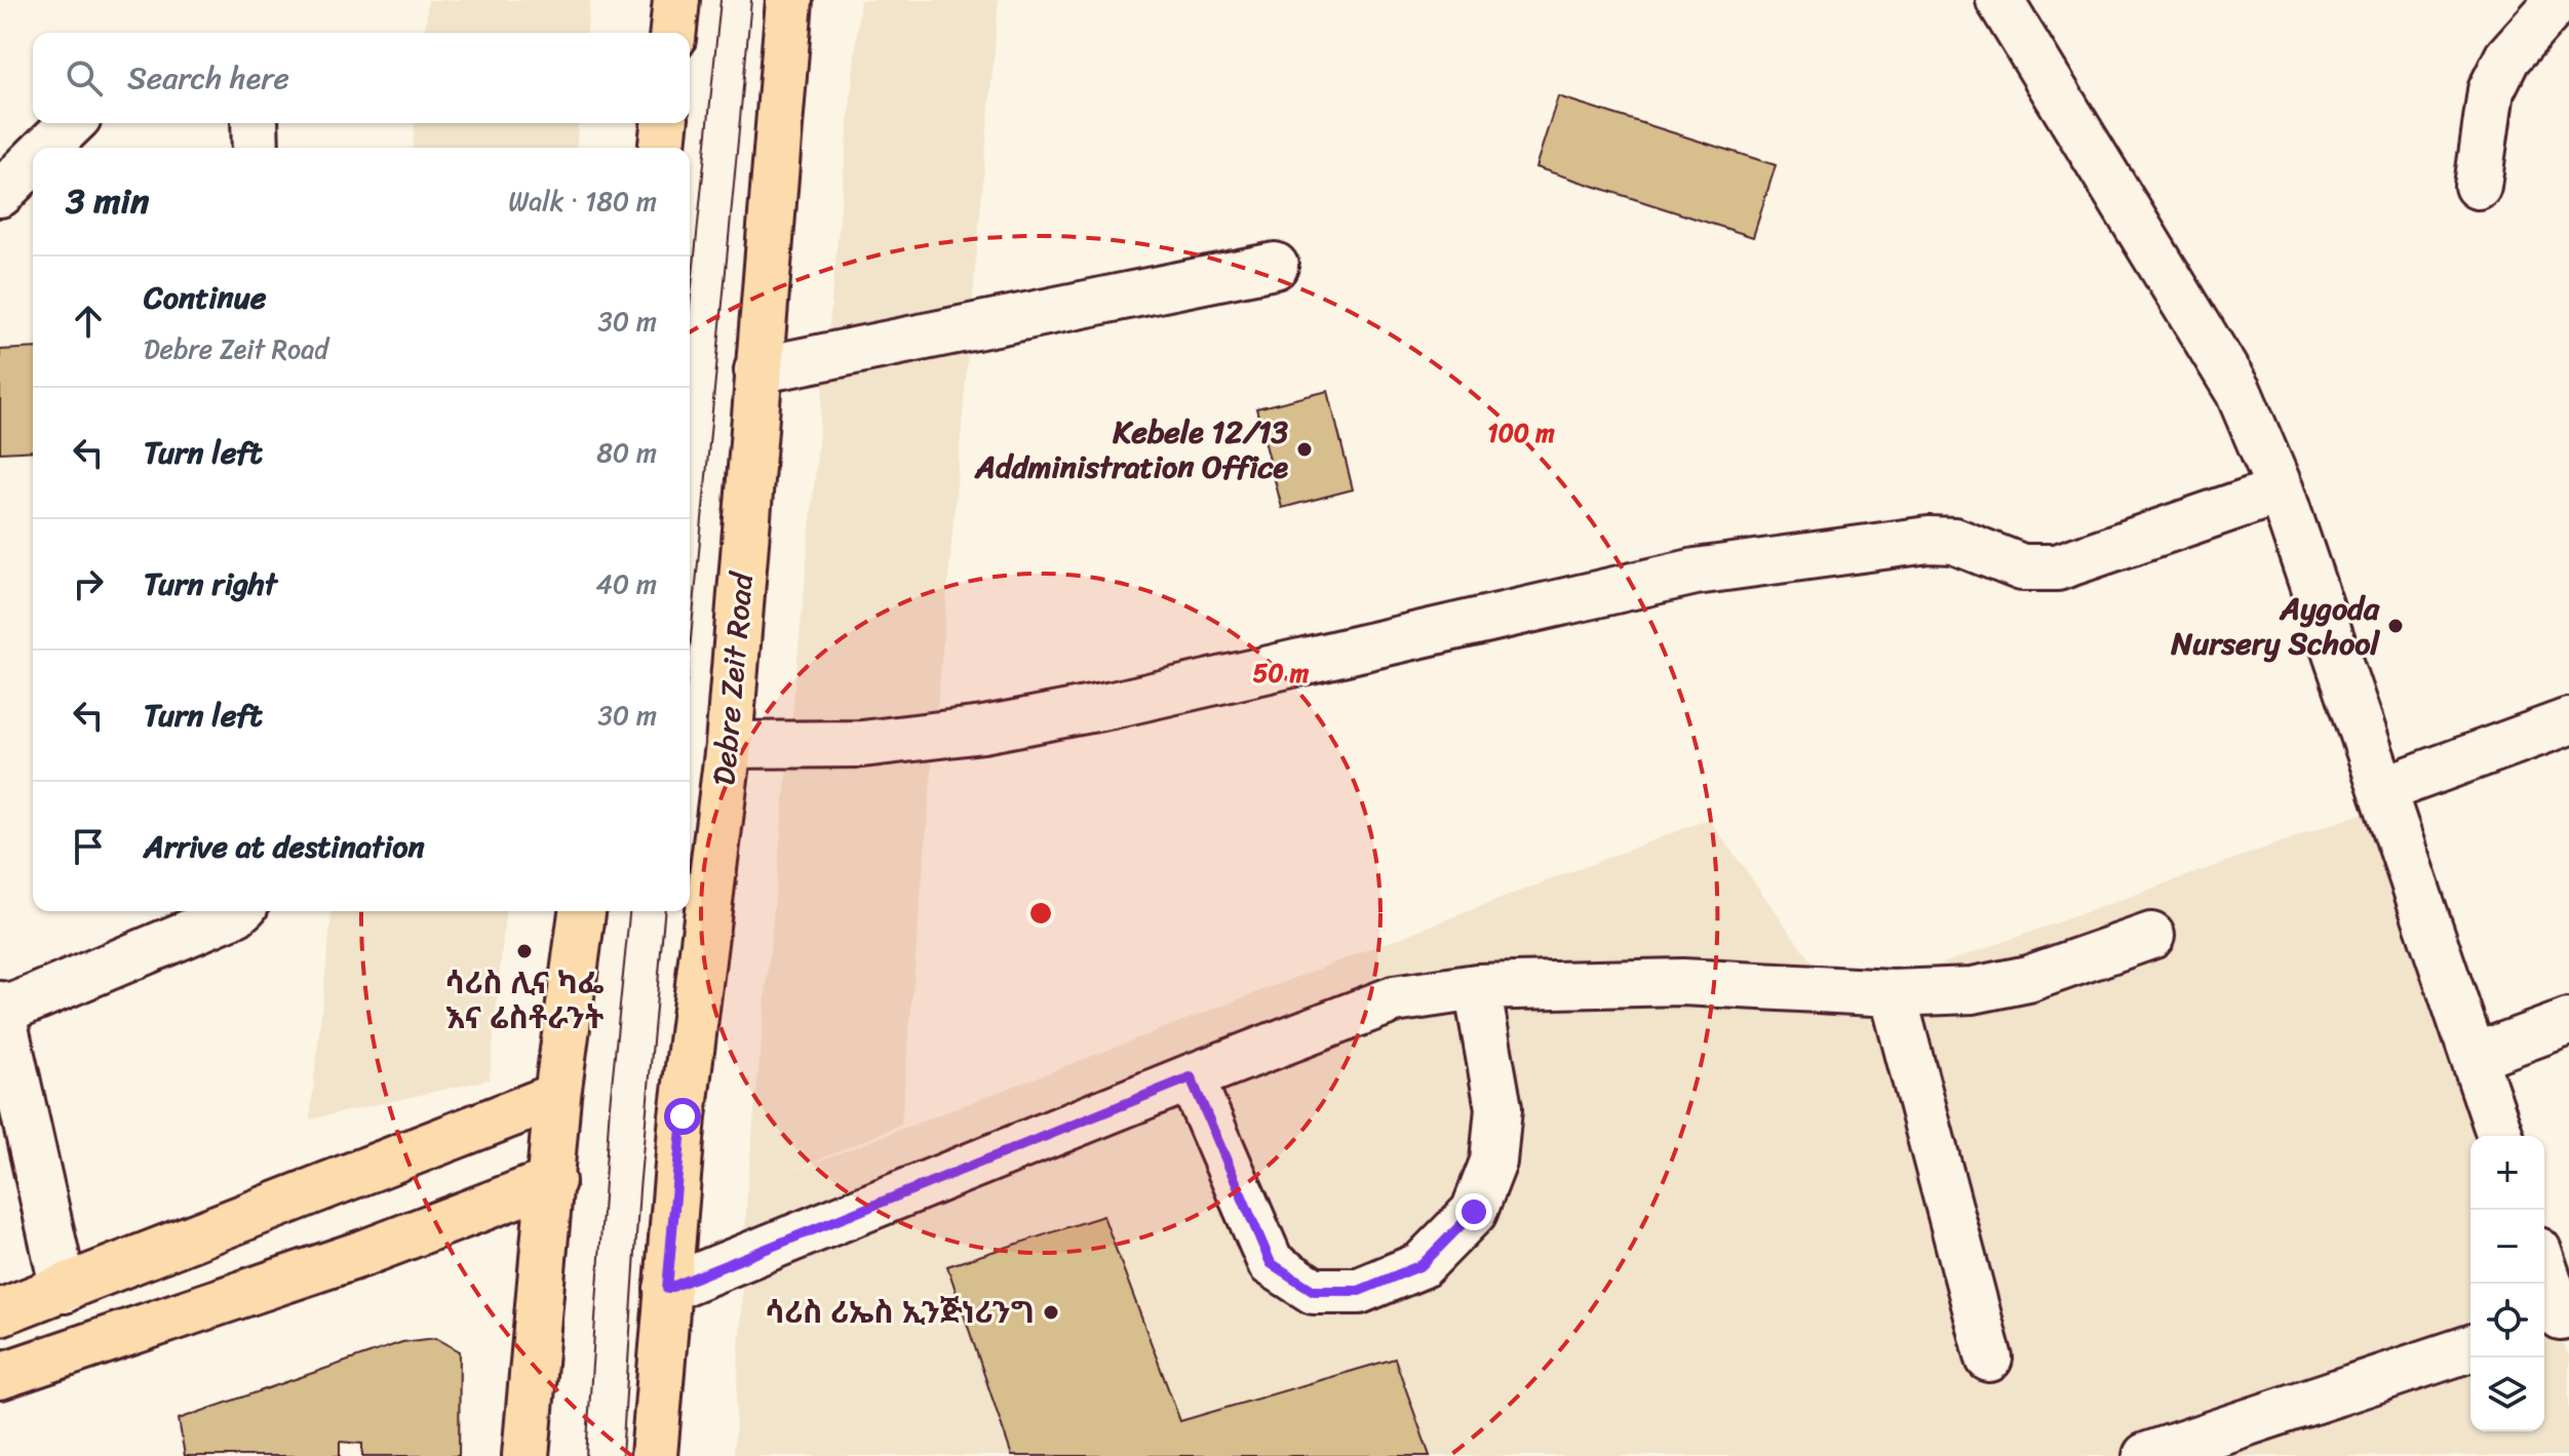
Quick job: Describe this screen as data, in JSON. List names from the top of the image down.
{
  "streets": {
    "main road": ["Debre Zeit Road"]
  },
  "places": [
    "Kebele 12/13 Addministration Office",
    "Aygoda Nursery School",
    "ሳሪስ ሊና ካፌ እና ሬስቶራንት",
    "ሳሪስ ሪኤስ ኢንጅነሪንግ"
  ],
  "page": {
    "search": "Search here",
    "heading": ["3 min", "Walk · 180 m"],
    "list": [
      ["Continue", "Debre Zeit Road", "30 m"],
      ["Turn left", "80 m"],
      ["Turn right", "40 m"],
      ["Turn left", "30 m"],
      "Arrive at destination"
    ],
    "map_buttons": ["+", "−"]
  },
  "rings": ["100 m", "50 m"]
}
